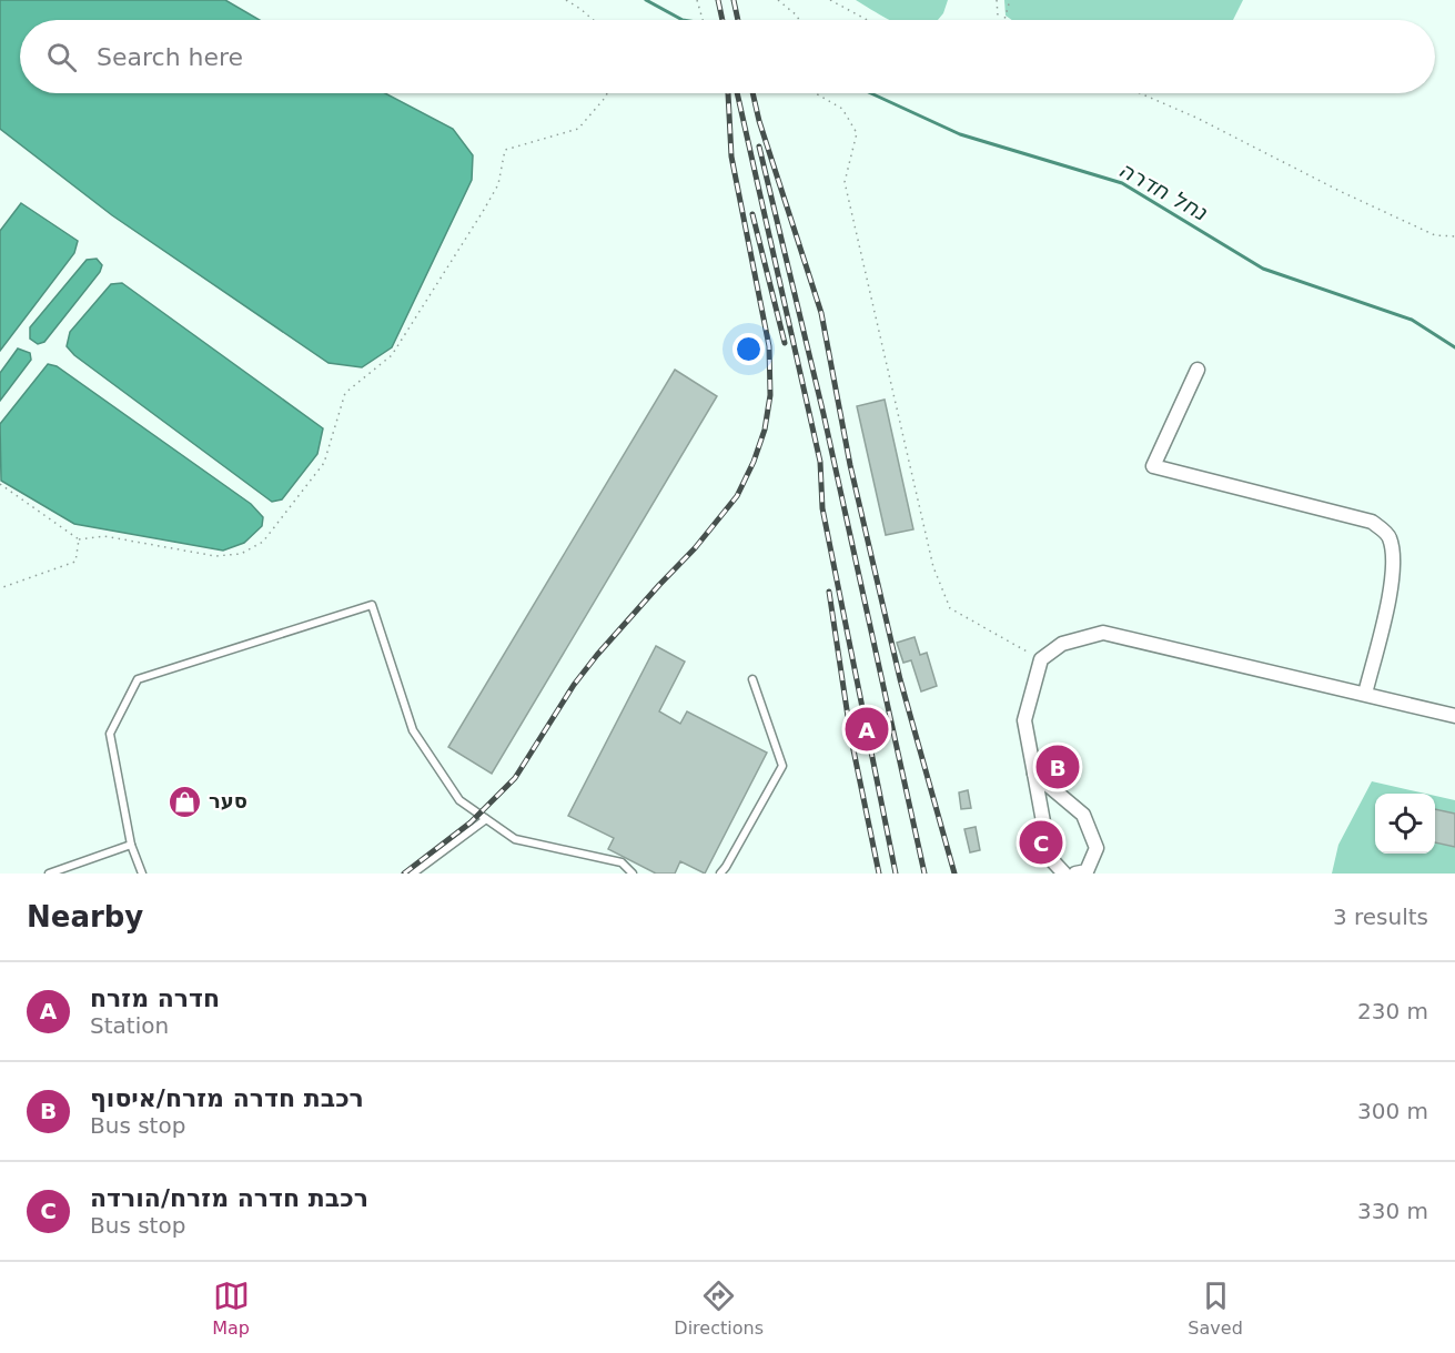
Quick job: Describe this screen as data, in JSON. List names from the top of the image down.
{
  "water": ["נחל חדרה"],
  "places": {
    "shop": ["סער"]
  },
  "page": {
    "search": "Search here",
    "pins": ["A", "B", "C"],
    "heading": ["Nearby", "3 results"],
    "list": [
      {
        "mark": "A",
        "name": "חדרה מזרח",
        "note": "Station",
        "value": "230 m"
      },
      {
        "mark": "B",
        "name": "רכבת חדרה מזרח/איסוף",
        "note": "Bus stop",
        "value": "300 m"
      },
      {
        "mark": "C",
        "name": "רכבת חדרה מזרח/הורדה",
        "note": "Bus stop",
        "value": "330 m"
      }
    ],
    "nav": ["Map", "Directions", "Saved"]
  }
}
